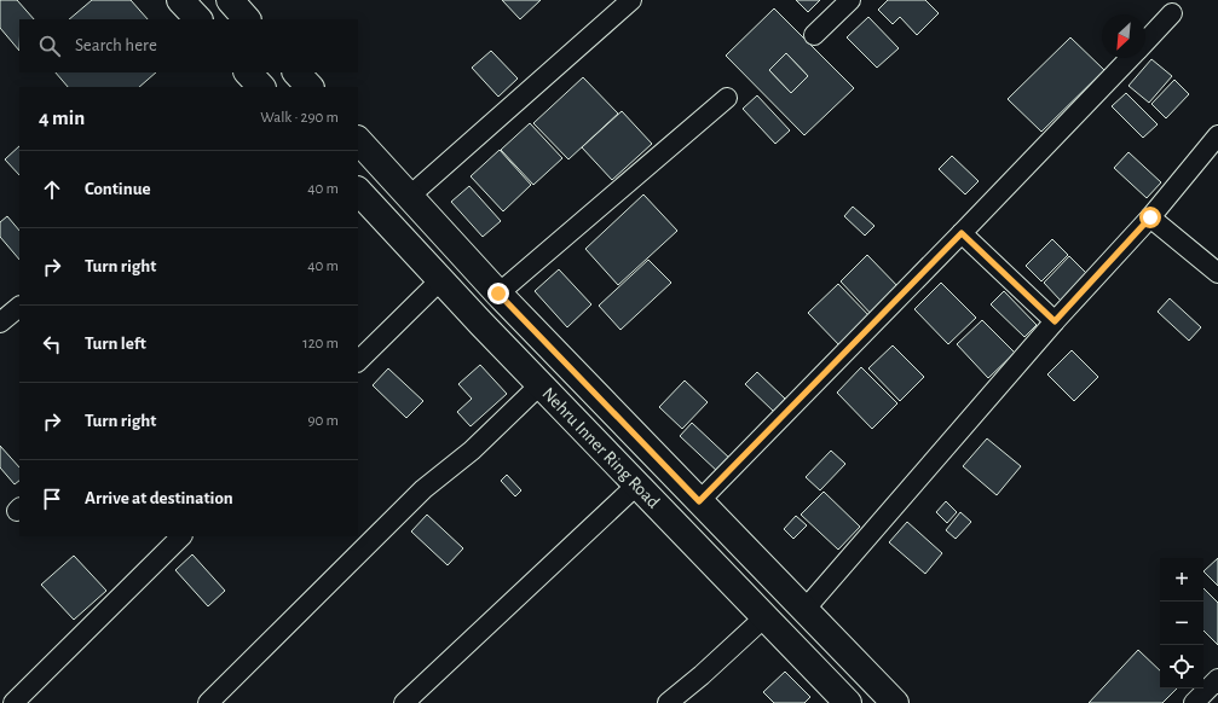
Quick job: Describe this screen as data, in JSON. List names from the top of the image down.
{
  "streets": {
    "main road": ["Nehru Inner Ring Road"]
  },
  "north": "bottom left",
  "page": {
    "search": "Search here",
    "heading": ["4 min", "Walk · 290 m"],
    "list": [
      ["Continue", "40 m"],
      ["Turn right", "40 m"],
      ["Turn left", "120 m"],
      ["Turn right", "90 m"],
      "Arrive at destination"
    ],
    "map_buttons": ["+", "−"]
  }
}
